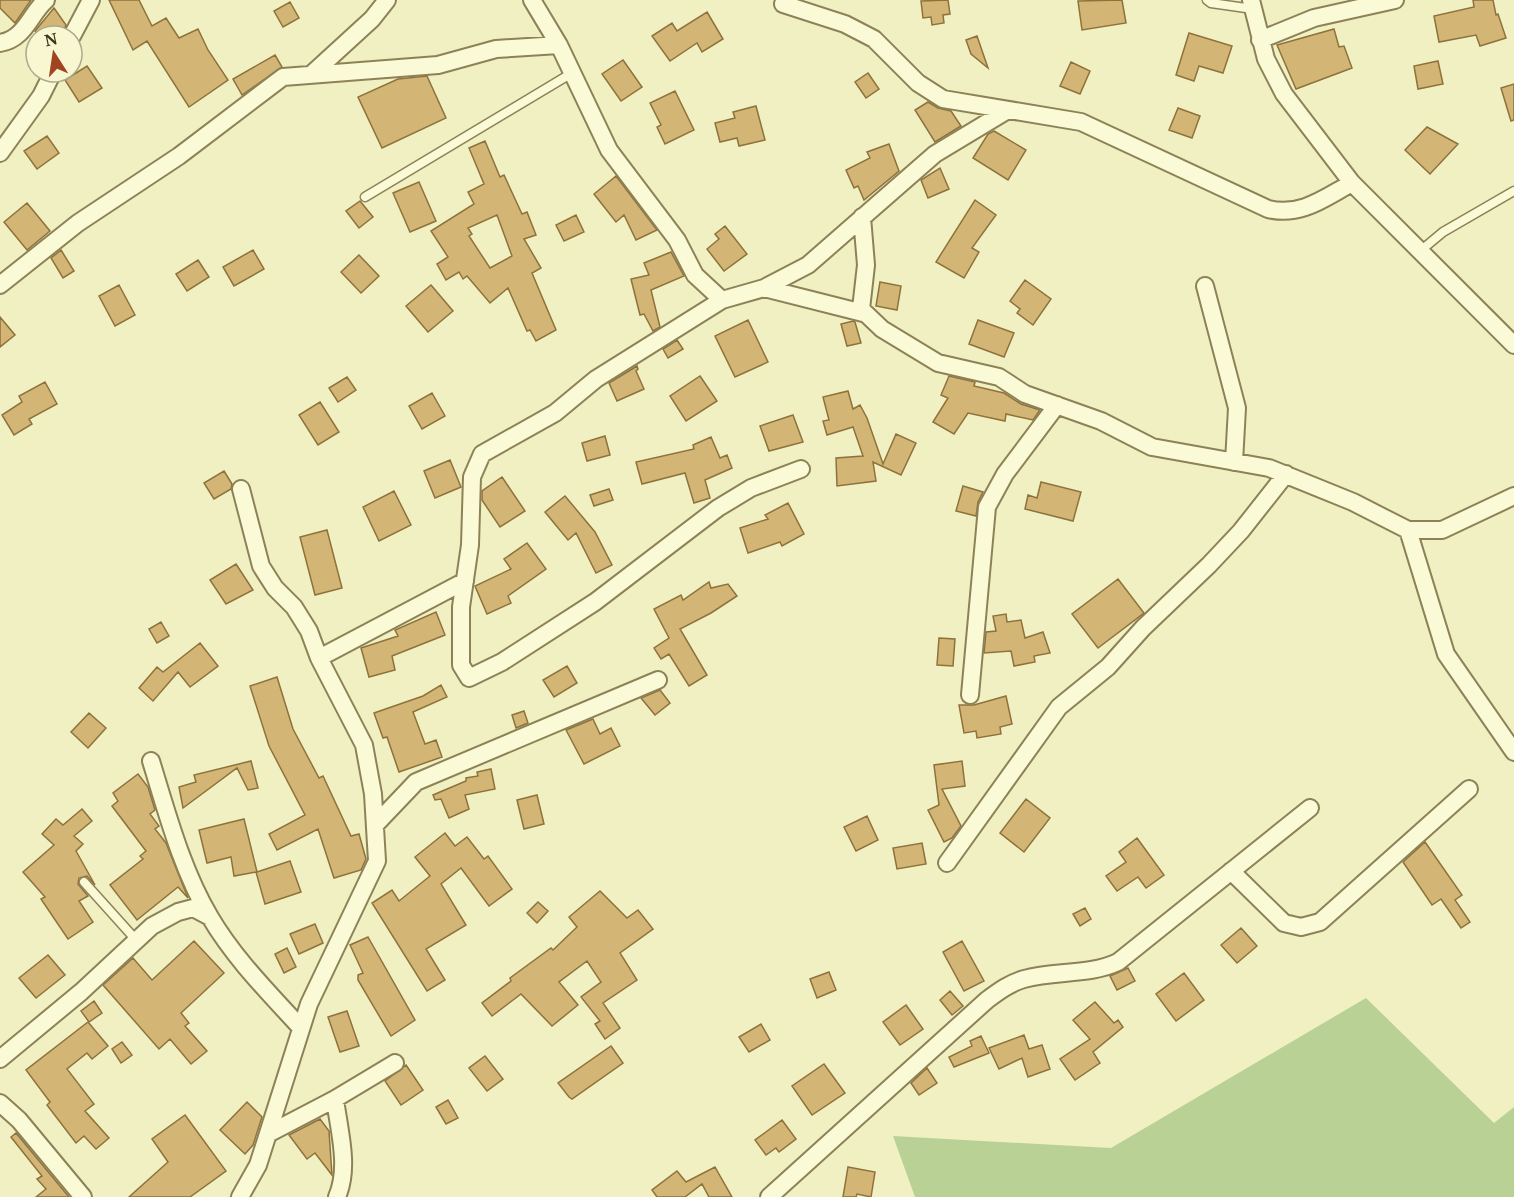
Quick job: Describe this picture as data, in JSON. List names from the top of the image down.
{
  "north": "top"
}
